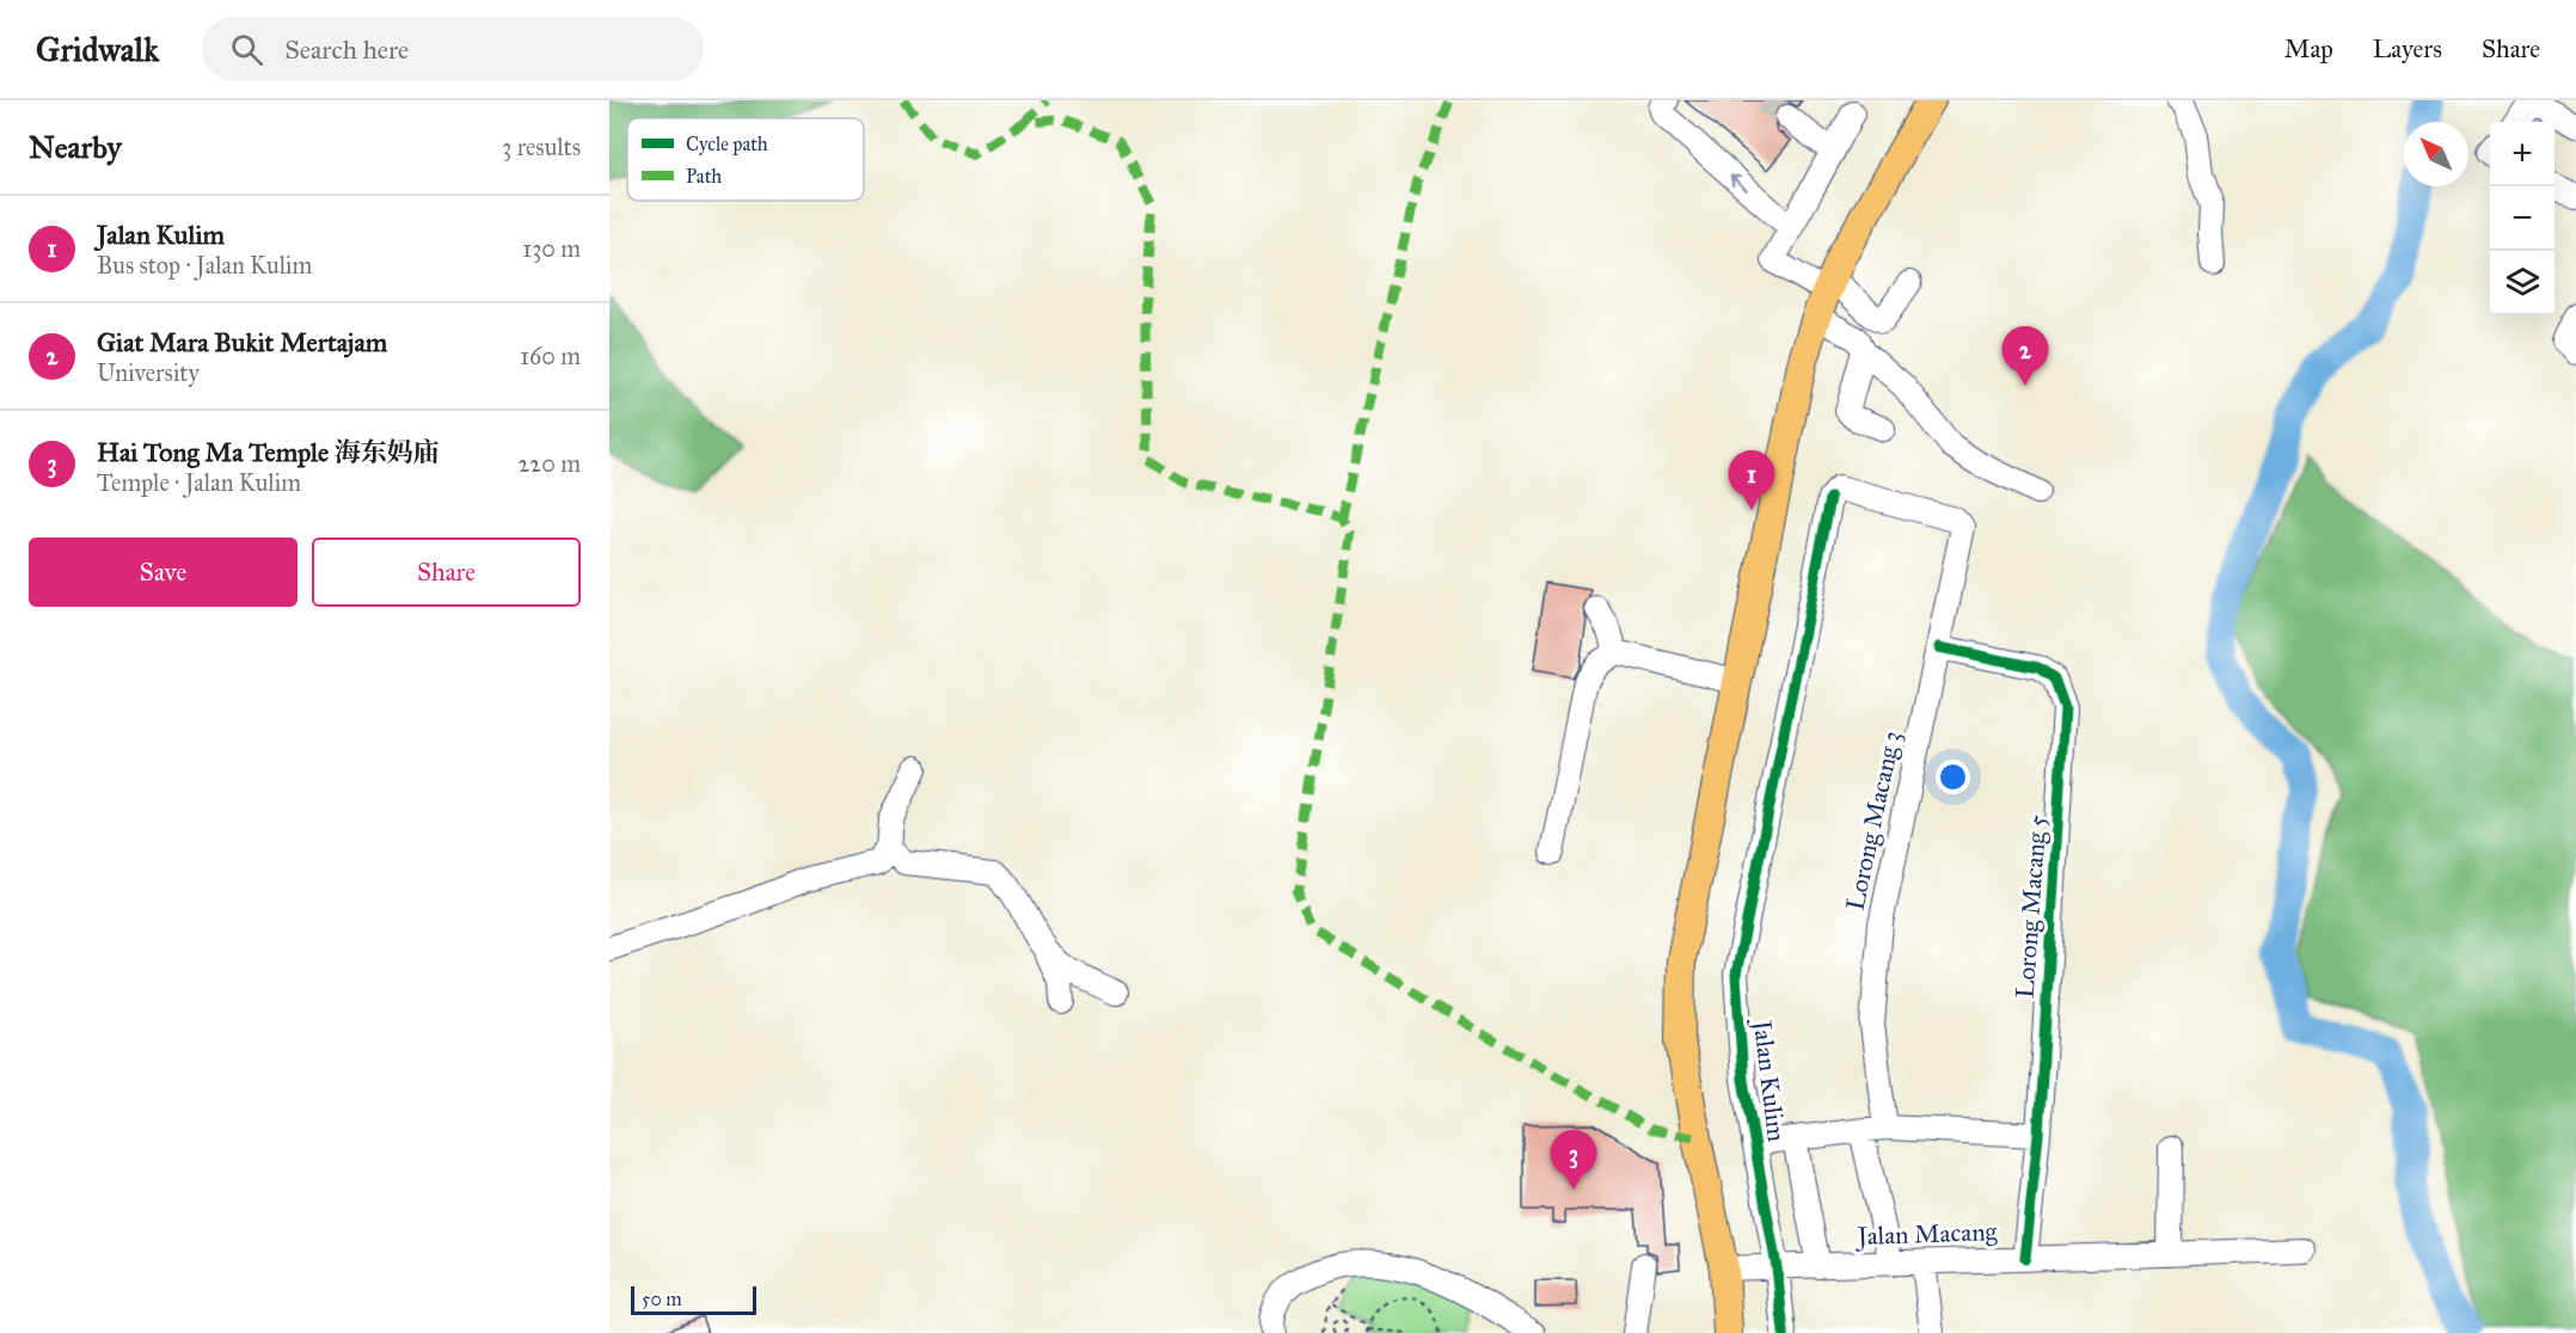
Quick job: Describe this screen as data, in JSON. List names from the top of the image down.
{
  "streets": {
    "street": [
      "Lorong Macang 3",
      "Lorong Macang 5",
      "Jalan Kulim",
      "Jalan Macang"
    ]
  },
  "crossings": [
    ["Lorong Macang 3", "Lorong Macang 5"],
    ["Lorong Macang 3", "Jalan Kulim"],
    ["Lorong Macang 5", "Jalan Macang"],
    ["Jalan Kulim", "Jalan Macang"]
  ],
  "legend": ["Cycle path", "Path"],
  "scale_bar": "50 m",
  "north": "top left",
  "page": {
    "header": "Gridwalk",
    "search": "Search here",
    "nav": ["Map", "Layers", "Share"],
    "heading": ["Nearby", "3 results"],
    "map_buttons": ["+", "−"],
    "list": [
      {
        "mark": "1",
        "name": "Jalan Kulim",
        "note": "Bus stop · Jalan Kulim",
        "value": "130 m"
      },
      {
        "mark": "2",
        "name": "Giat Mara Bukit Mertajam",
        "note": "University",
        "value": "160 m"
      },
      {
        "mark": "3",
        "name": "Hai Tong Ma Temple 海东妈庙",
        "note": "Temple · Jalan Kulim",
        "value": "220 m"
      }
    ],
    "pins": ["2", "1", "3"],
    "buttons": ["Save", "Share"],
    "scale": "50 m"
  }
}
